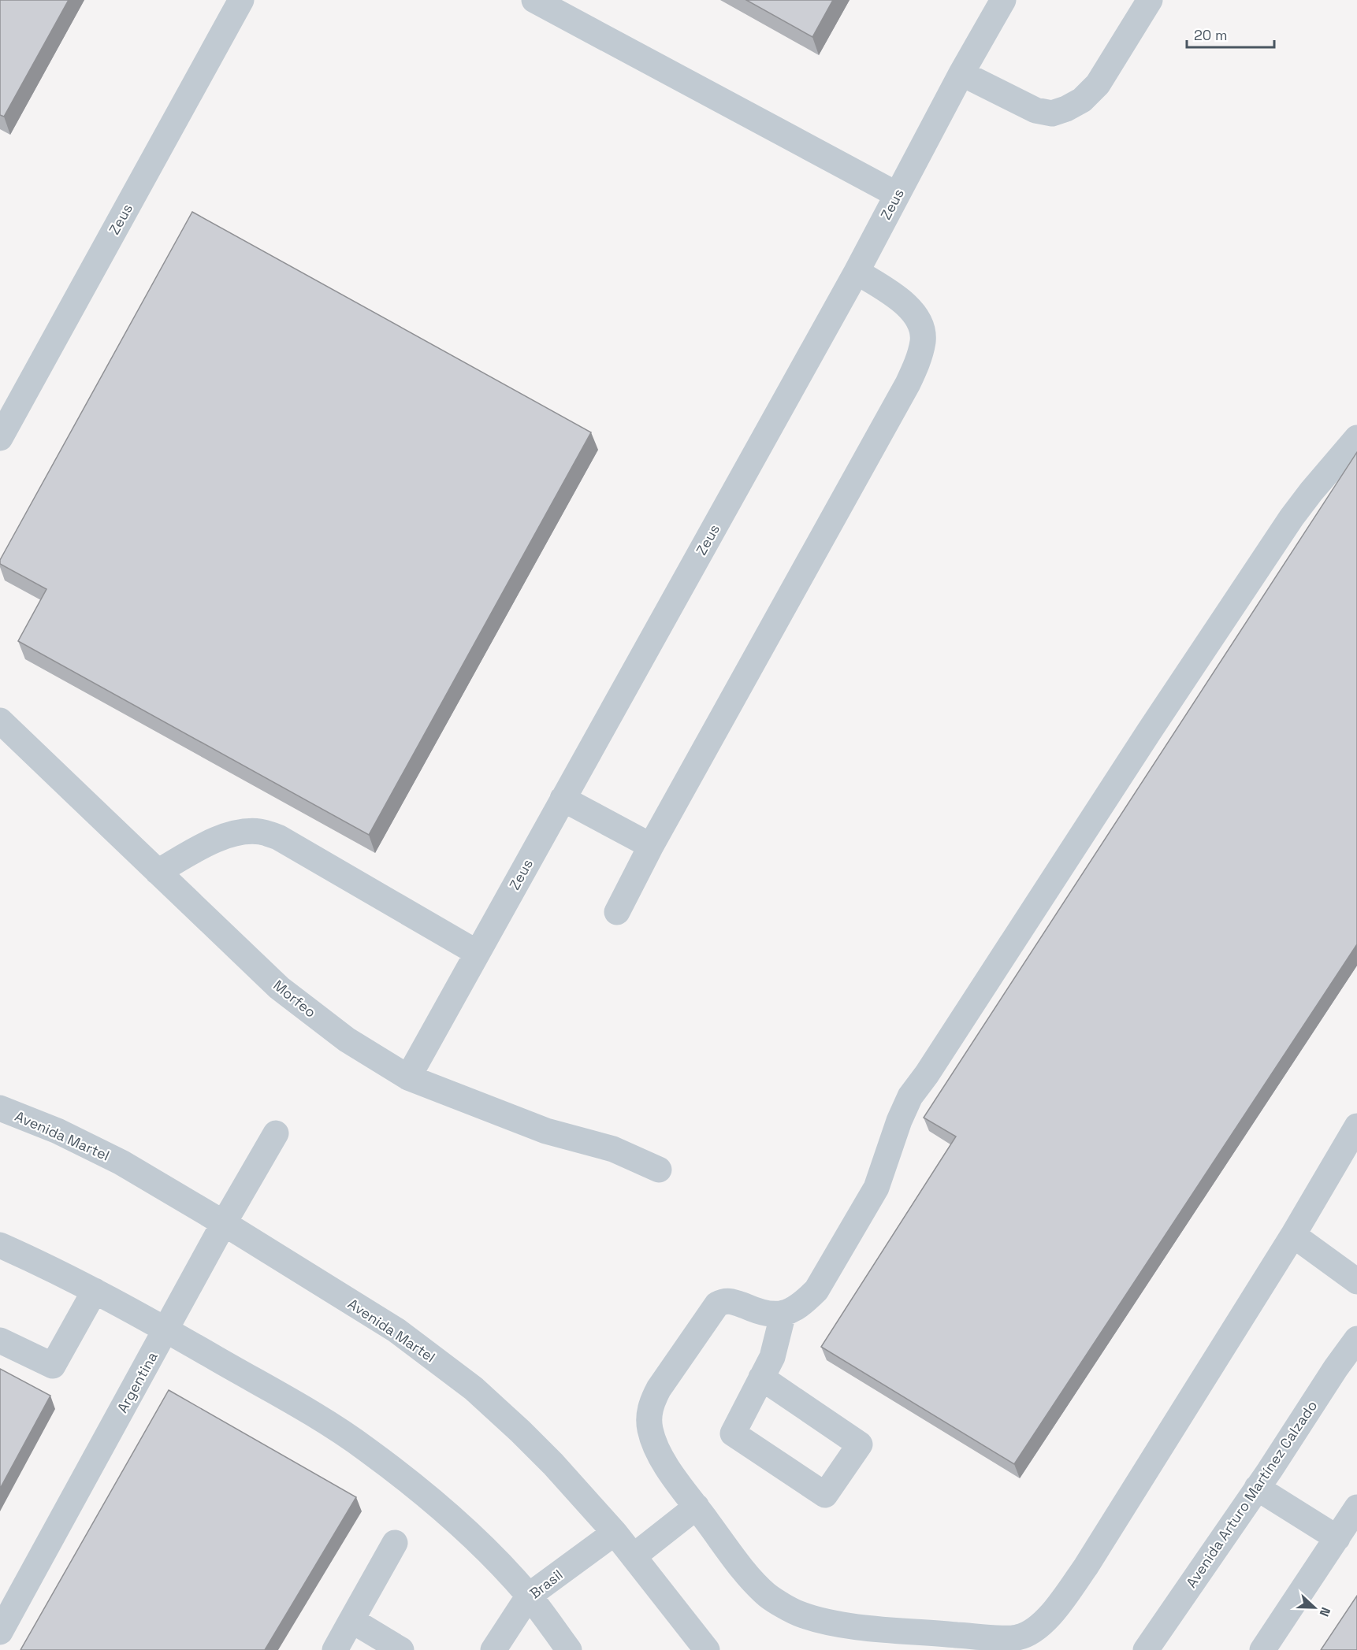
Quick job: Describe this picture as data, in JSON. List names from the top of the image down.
{
  "streets": {
    "street": [
      "Zeus",
      "Morfeo",
      "Avenida Martel",
      "Argentina",
      "Avenida Arturo Martínez Calzado",
      "Brasil"
    ]
  },
  "crossings": [
    ["Zeus", "Morfeo"],
    ["Avenida Martel", "Argentina"],
    ["Avenida Martel", "Brasil"]
  ],
  "scale_bar": "20 m",
  "north": "right"
}
